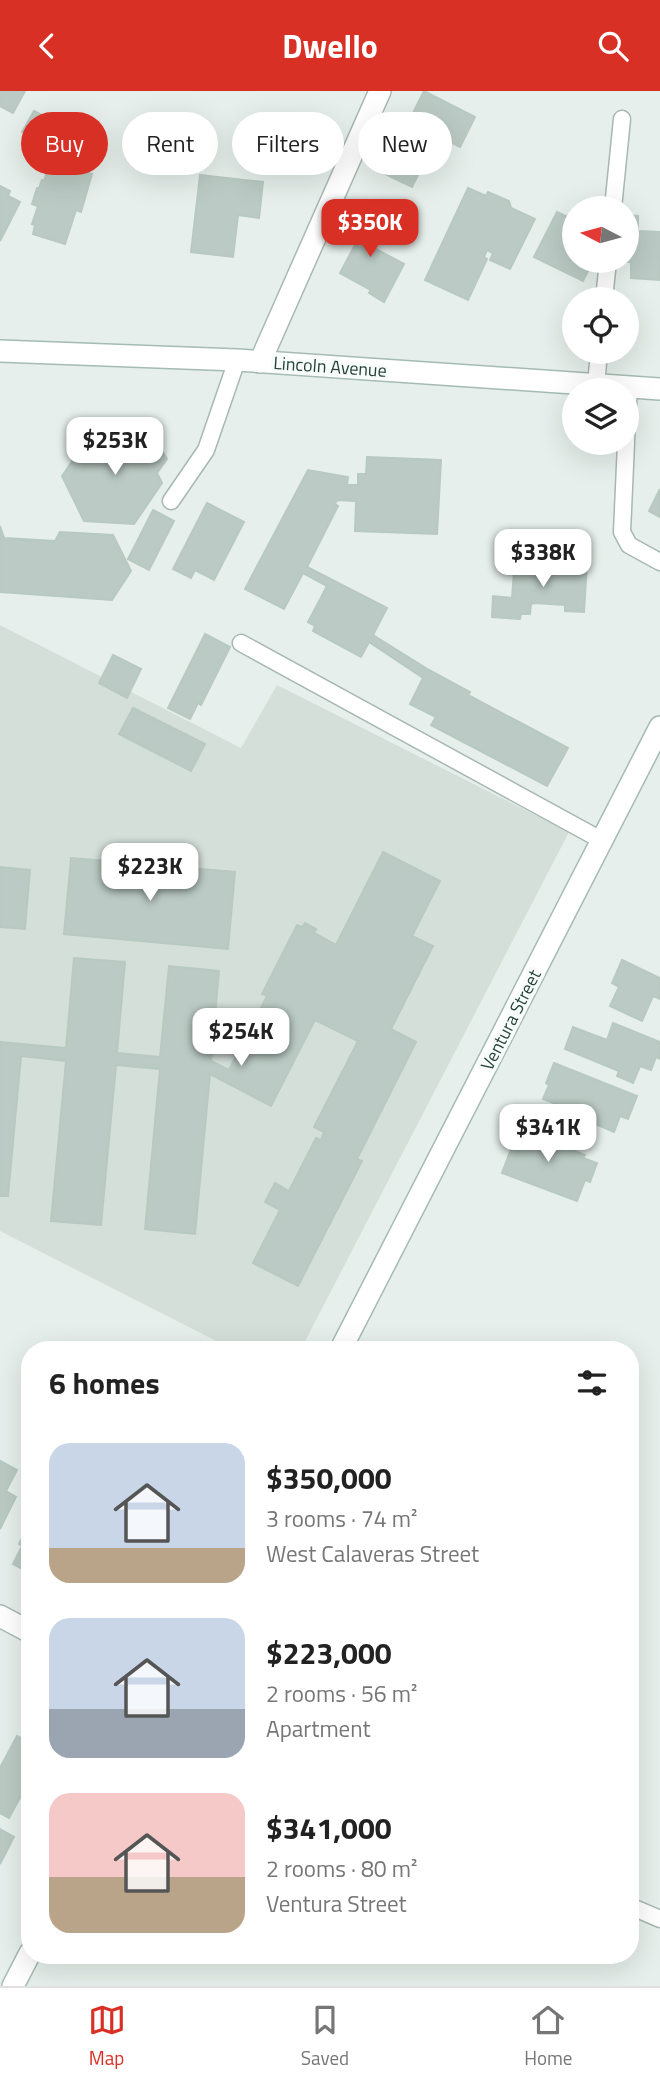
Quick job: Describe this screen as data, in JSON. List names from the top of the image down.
{
  "streets": {
    "street": ["Lincoln Avenue", "Ventura Street"]
  },
  "north": "left",
  "page": {
    "header": "Dwello",
    "chip": [
      "Buy",
      "Rent",
      "Filters",
      "New"
    ],
    "price": [
      "$350K",
      "$253K",
      "$338K",
      "$223K",
      "$254K",
      "$341K"
    ],
    "heading": "6 homes",
    "list": [
      {
        "name": "$350,000",
        "note": "3 rooms · 74 m² · West Calaveras Street"
      },
      {
        "name": "$223,000",
        "note": "2 rooms · 56 m² · Apartment"
      },
      {
        "name": "$341,000",
        "note": "2 rooms · 80 m² · Ventura Street"
      }
    ],
    "tabs": ["Map", "Saved", "Home"]
  }
}
